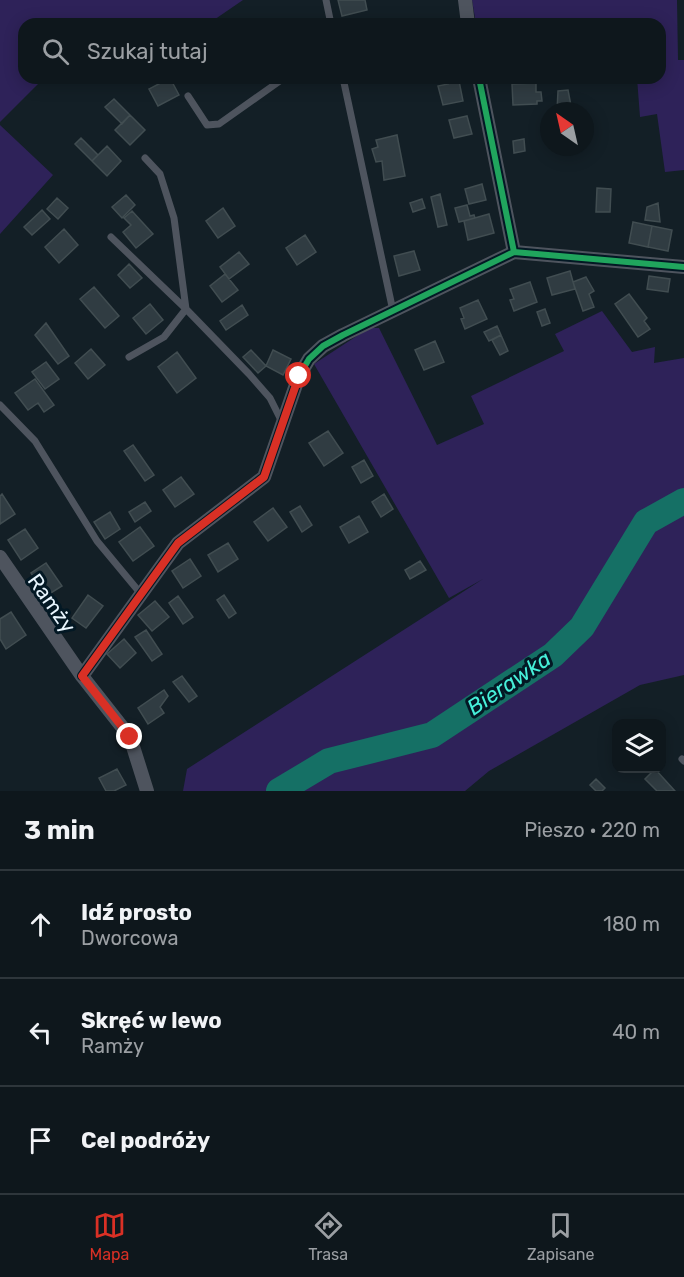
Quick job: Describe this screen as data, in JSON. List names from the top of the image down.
{
  "streets": {
    "street": ["Ramży"]
  },
  "water": ["Bierawka"],
  "north": "top left",
  "page": {
    "search": "Szukaj tutaj",
    "heading": ["3 min", "Pieszo · 220 m"],
    "list": [
      ["Idź prosto", "Dworcowa", "180 m"],
      ["Skręć w lewo", "Ramży", "40 m"],
      "Cel podróży"
    ],
    "nav": ["Mapa", "Trasa", "Zapisane"]
  }
}
